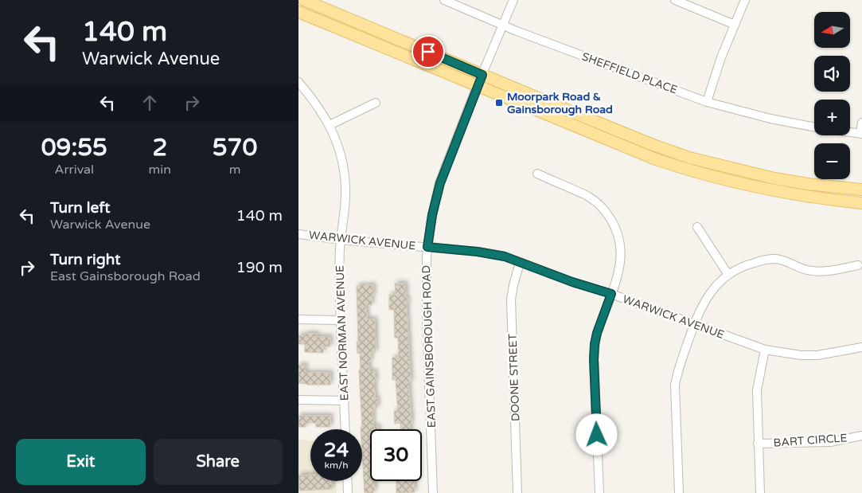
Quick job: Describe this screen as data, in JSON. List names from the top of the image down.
{
  "streets": {
    "street": [
      "SHEFFIELD PLACE",
      "WARWICK AVENUE",
      "EAST NORMAN AVENUE",
      "EAST GAINSBOROUGH ROAD",
      "DOONE STREET",
      "BART CIRCLE"
    ]
  },
  "crossings": [
    ["SHEFFIELD PLACE", "EAST GAINSBOROUGH ROAD"],
    ["WARWICK AVENUE", "EAST NORMAN AVENUE"],
    ["WARWICK AVENUE", "EAST GAINSBOROUGH ROAD"],
    ["WARWICK AVENUE", "DOONE STREET"]
  ],
  "places": {
    "transit": ["Moorpark Road & Gainsborough Road"]
  },
  "north": "left",
  "page": {
    "turn": ["140 m", "Warwick Avenue"],
    "map_buttons": ["+", "−"],
    "eta": [
      "09:55",
      "Arrival",
      "2",
      "min",
      "570",
      "m"
    ],
    "list": [
      {
        "name": "Turn left",
        "note": "Warwick Avenue",
        "value": "140 m"
      },
      {
        "name": "Turn right",
        "note": "East Gainsborough Road",
        "value": "190 m"
      }
    ],
    "speed": "24 km/h",
    "limit": "30",
    "buttons": ["Exit", "Share"]
  }
}
